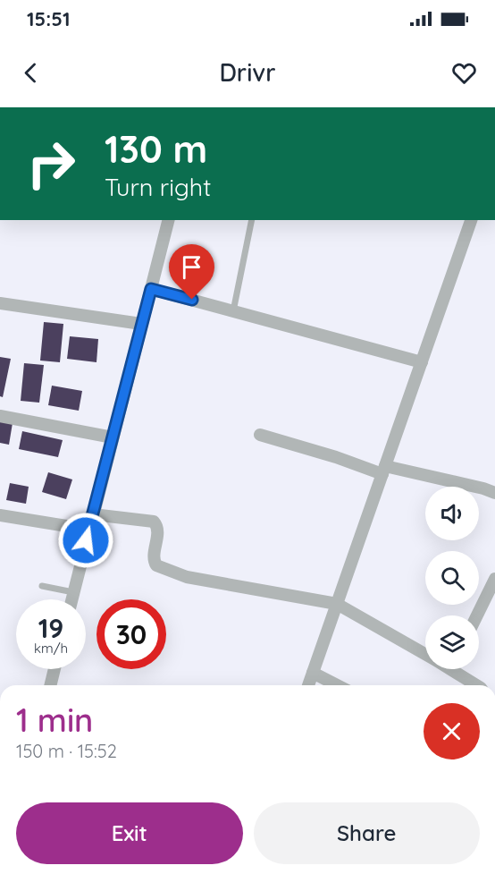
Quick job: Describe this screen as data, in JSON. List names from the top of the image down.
{
  "page": {
    "status": "15:51",
    "header": "Drivr",
    "turn": ["130 m", "Turn right"],
    "speed": "19 km/h",
    "limit": "30",
    "heading": ["1 min", "150 m · 15:52"],
    "buttons": ["Exit", "Share"]
  }
}
